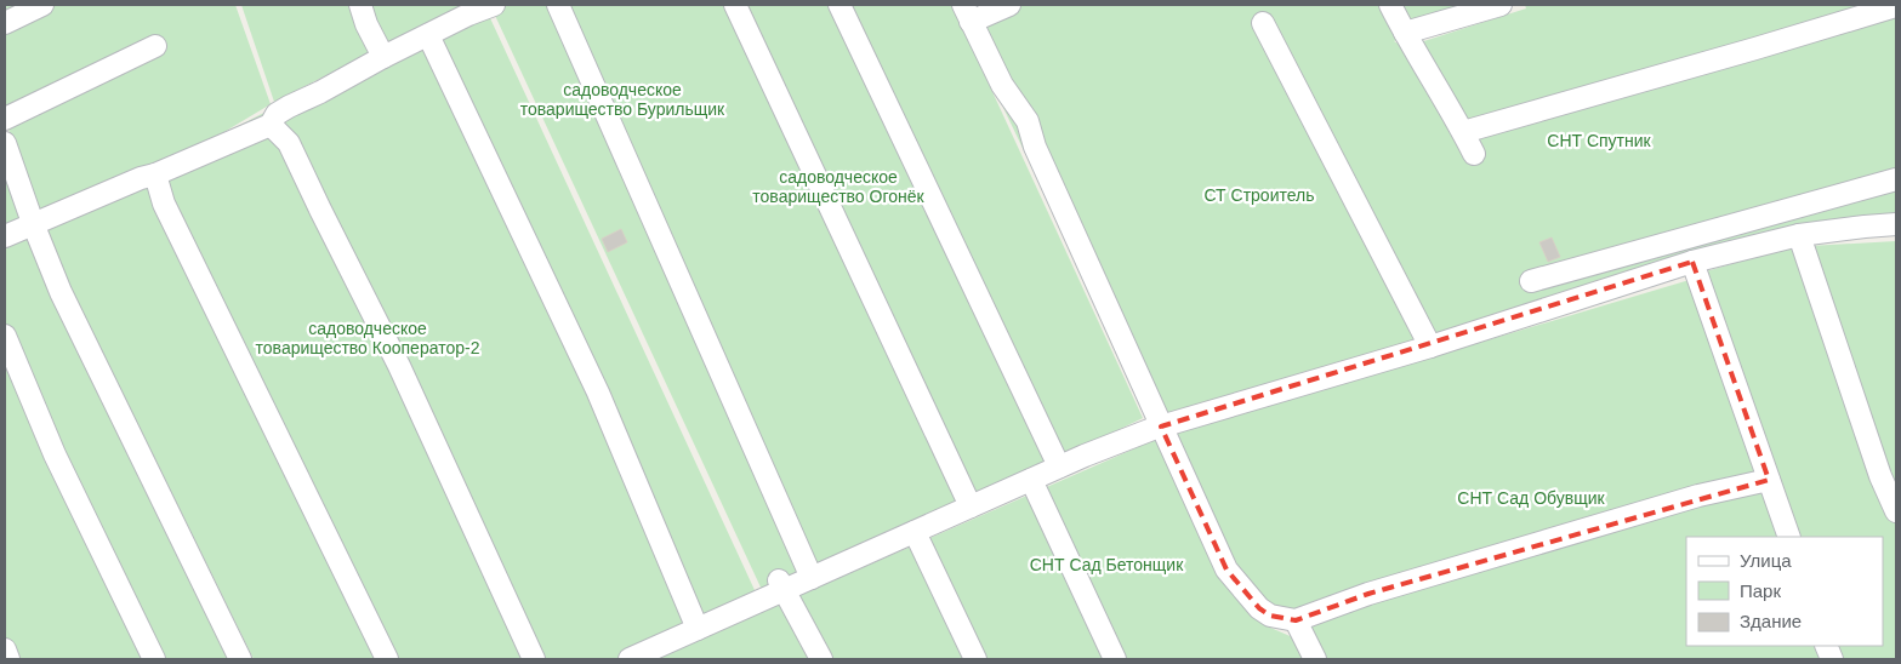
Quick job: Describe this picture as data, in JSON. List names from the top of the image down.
{
  "parks": [
    "садоводческое товарищество Бурильщик",
    "СНТ Спутник",
    "садоводческое товарищество Огонёк",
    "СТ Строитель",
    "садоводческое товарищество Кооператор-2",
    "СНТ Сад Обувщик",
    "СНТ Сад Бетонщик"
  ],
  "legend": ["Улица", "Парк", "Здание"]
}
